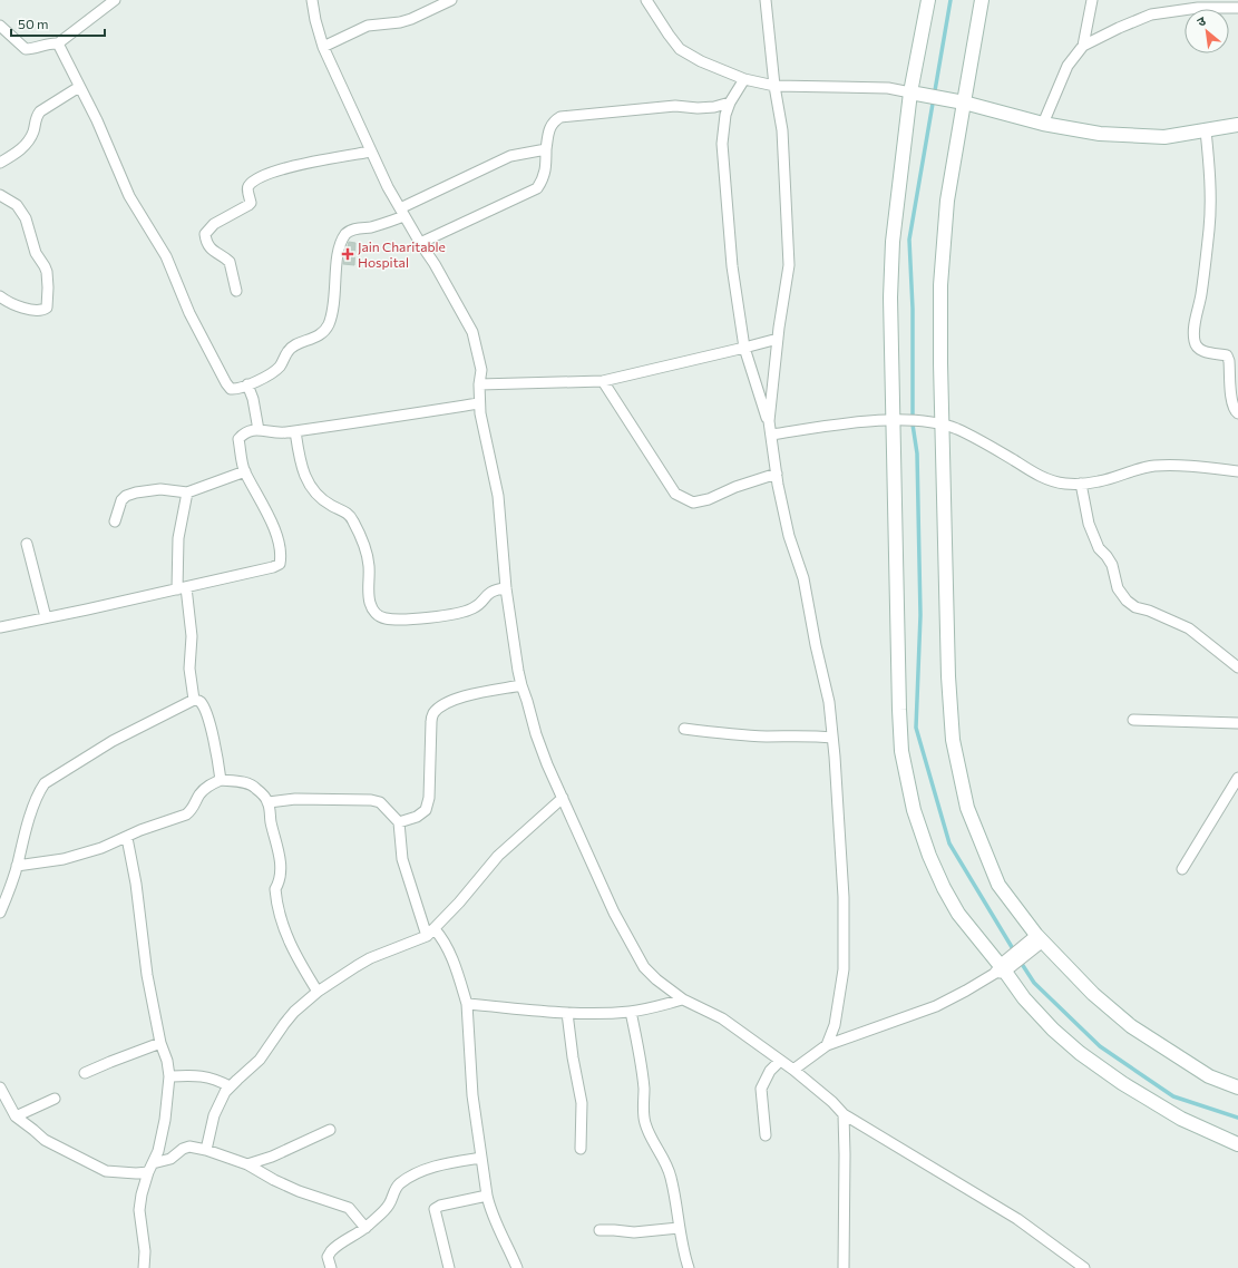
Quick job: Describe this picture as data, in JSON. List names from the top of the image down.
{
  "places": {
    "health": ["Jain Charitable Hospital"]
  },
  "scale_bar": "50 m",
  "north": "top left"
}
